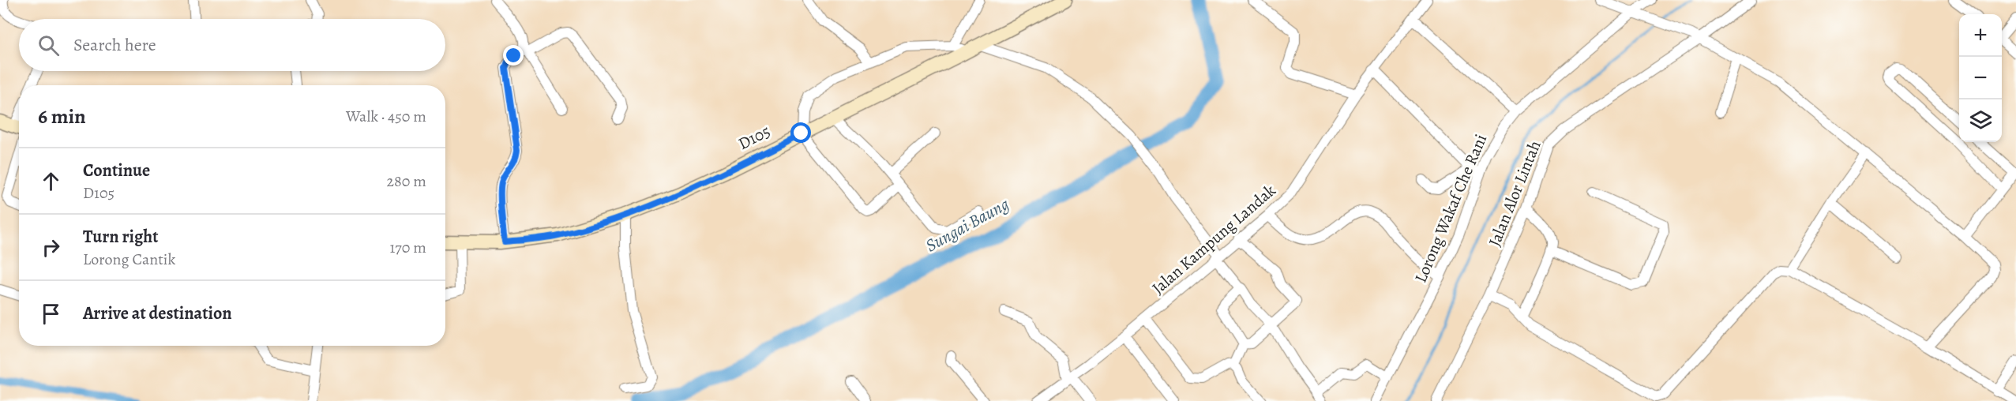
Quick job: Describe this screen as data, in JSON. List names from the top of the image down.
{
  "streets": {
    "street": [
      "D105",
      "Jalan Alor Lintah",
      "Lorong Wakaf Che Rani",
      "Jalan Kampung Landak"
    ]
  },
  "water": ["Sungai Baung"],
  "page": {
    "map_buttons": ["+", "−"],
    "search": "Search here",
    "heading": ["6 min", "Walk · 450 m"],
    "list": [
      ["Continue", "D105", "280 m"],
      ["Turn right", "Lorong Cantik", "170 m"],
      "Arrive at destination"
    ]
  }
}
